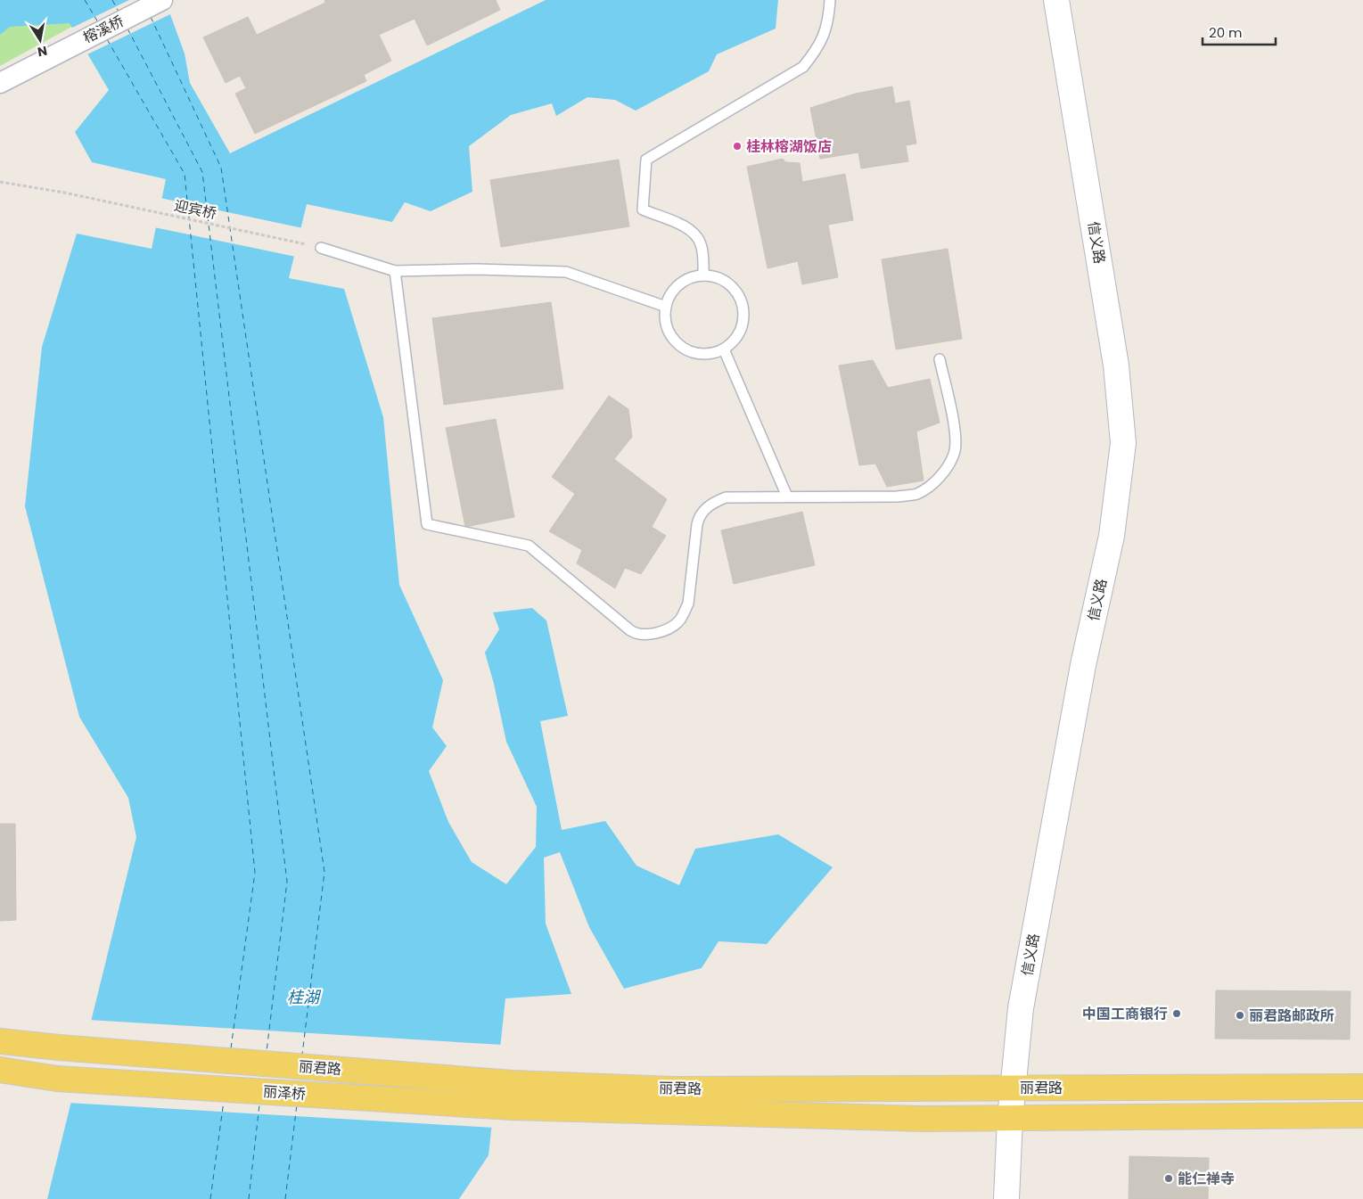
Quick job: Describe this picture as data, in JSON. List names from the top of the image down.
{
  "streets": {
    "main road": ["信义路", "丽君路", "丽泽桥"],
    "street": ["榕溪桥"],
    "path": ["迎宾桥"]
  },
  "crossings": [
    ["信义路", "丽君路"],
    ["丽君路", "丽泽桥"]
  ],
  "water": ["桂湖"],
  "places": [
    "桂林榕湖饭店",
    "中国工商银行",
    "丽君路邮政所",
    "能仁禅寺"
  ],
  "scale_bar": "20 m",
  "north": "bottom"
}
